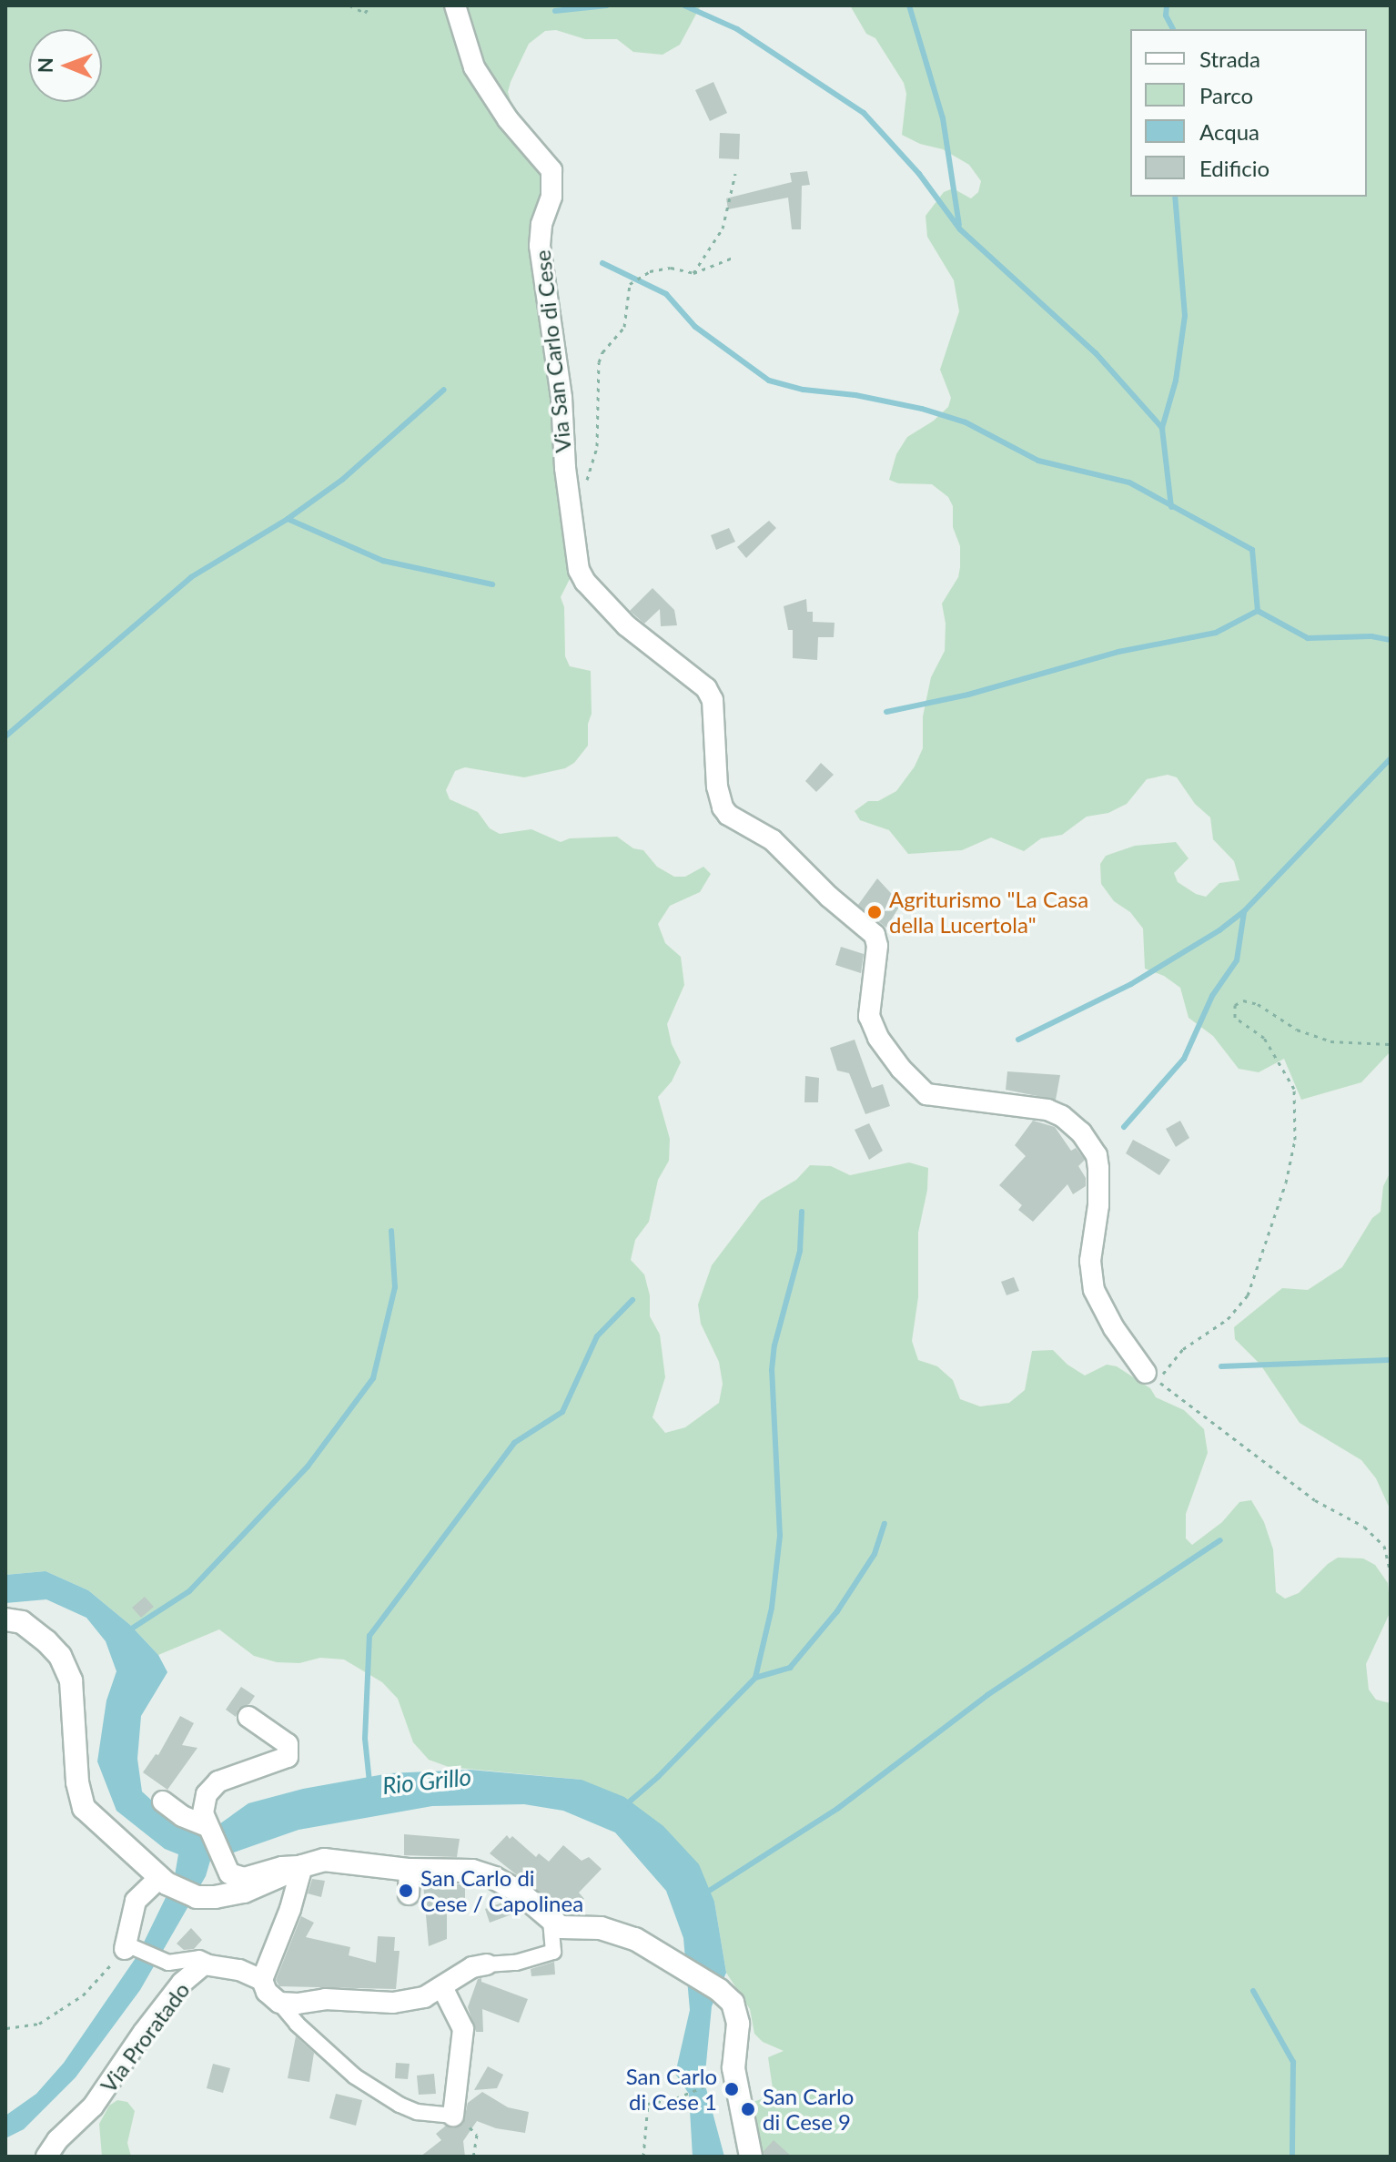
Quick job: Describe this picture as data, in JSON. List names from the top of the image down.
{
  "streets": {
    "street": ["Via San Carlo di Cese", "Via Proratado"]
  },
  "water": ["Rio Grillo"],
  "places": [
    "Agriturismo \"La Casa della Lucertola\"",
    "San Carlo di Cese / Capolinea",
    "San Carlo di Cese 1",
    "San Carlo di Cese 9"
  ],
  "legend": [
    "Strada",
    "Parco",
    "Acqua",
    "Edificio"
  ],
  "north": "left"
}
